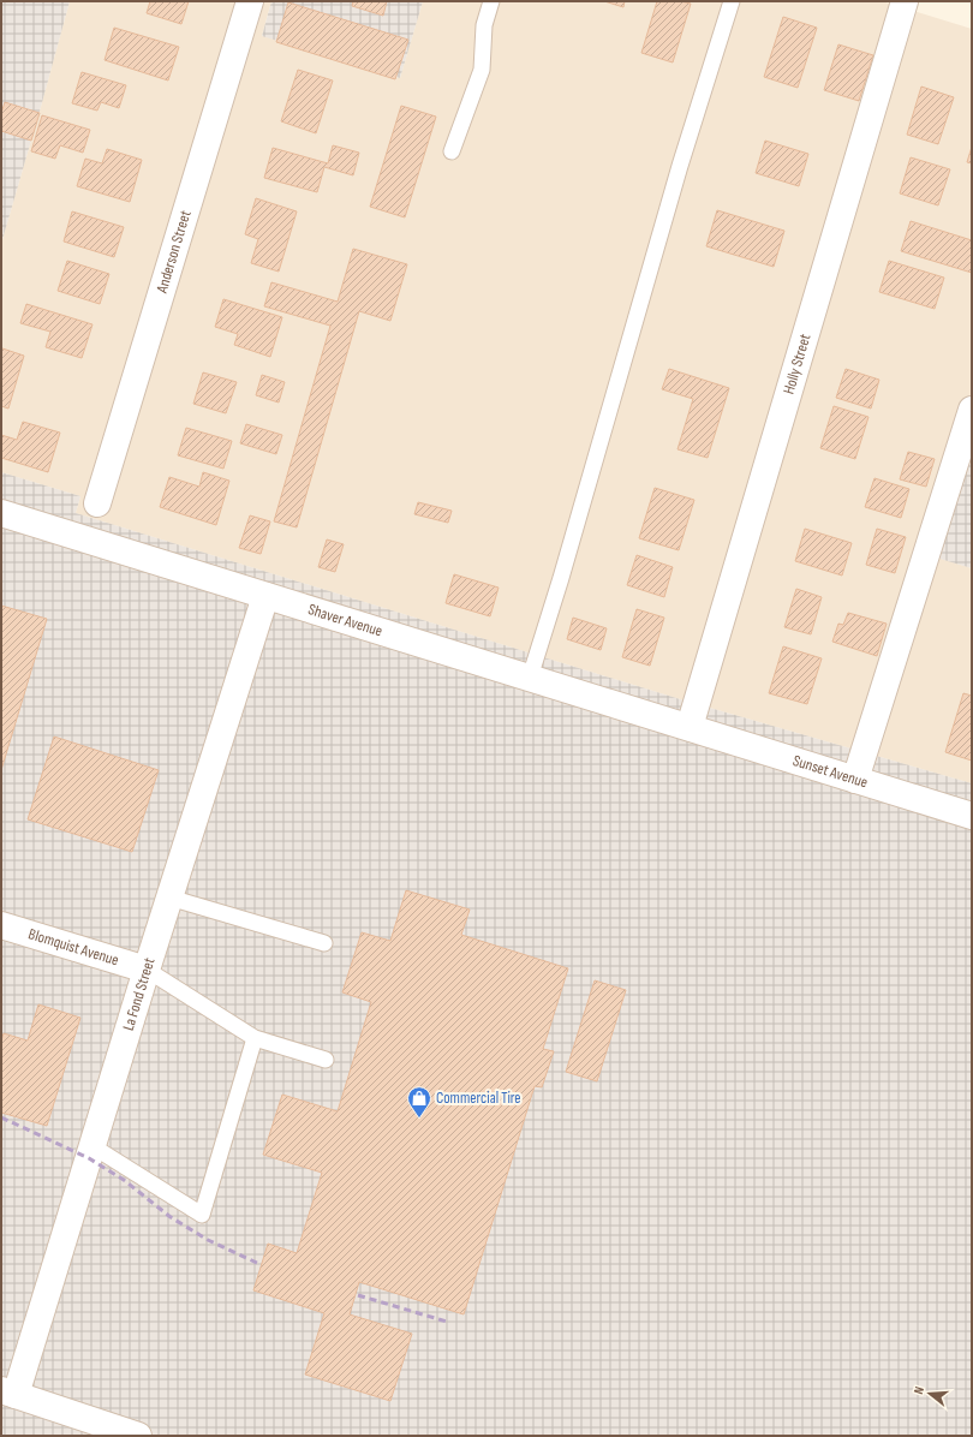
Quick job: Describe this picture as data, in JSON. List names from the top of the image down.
{
  "streets": {
    "street": [
      "Anderson Street",
      "Holly Street",
      "Shaver Avenue",
      "Sunset Avenue",
      "Blomquist Avenue",
      "La Fond Street"
    ]
  },
  "crossings": [
    ["Holly Street", "Shaver Avenue"],
    ["Holly Street", "Sunset Avenue"],
    ["Shaver Avenue", "Sunset Avenue"],
    ["Shaver Avenue", "La Fond Street"],
    ["Blomquist Avenue", "La Fond Street"]
  ],
  "places": {
    "shop": ["Commercial Tire"]
  },
  "north": "left"
}
